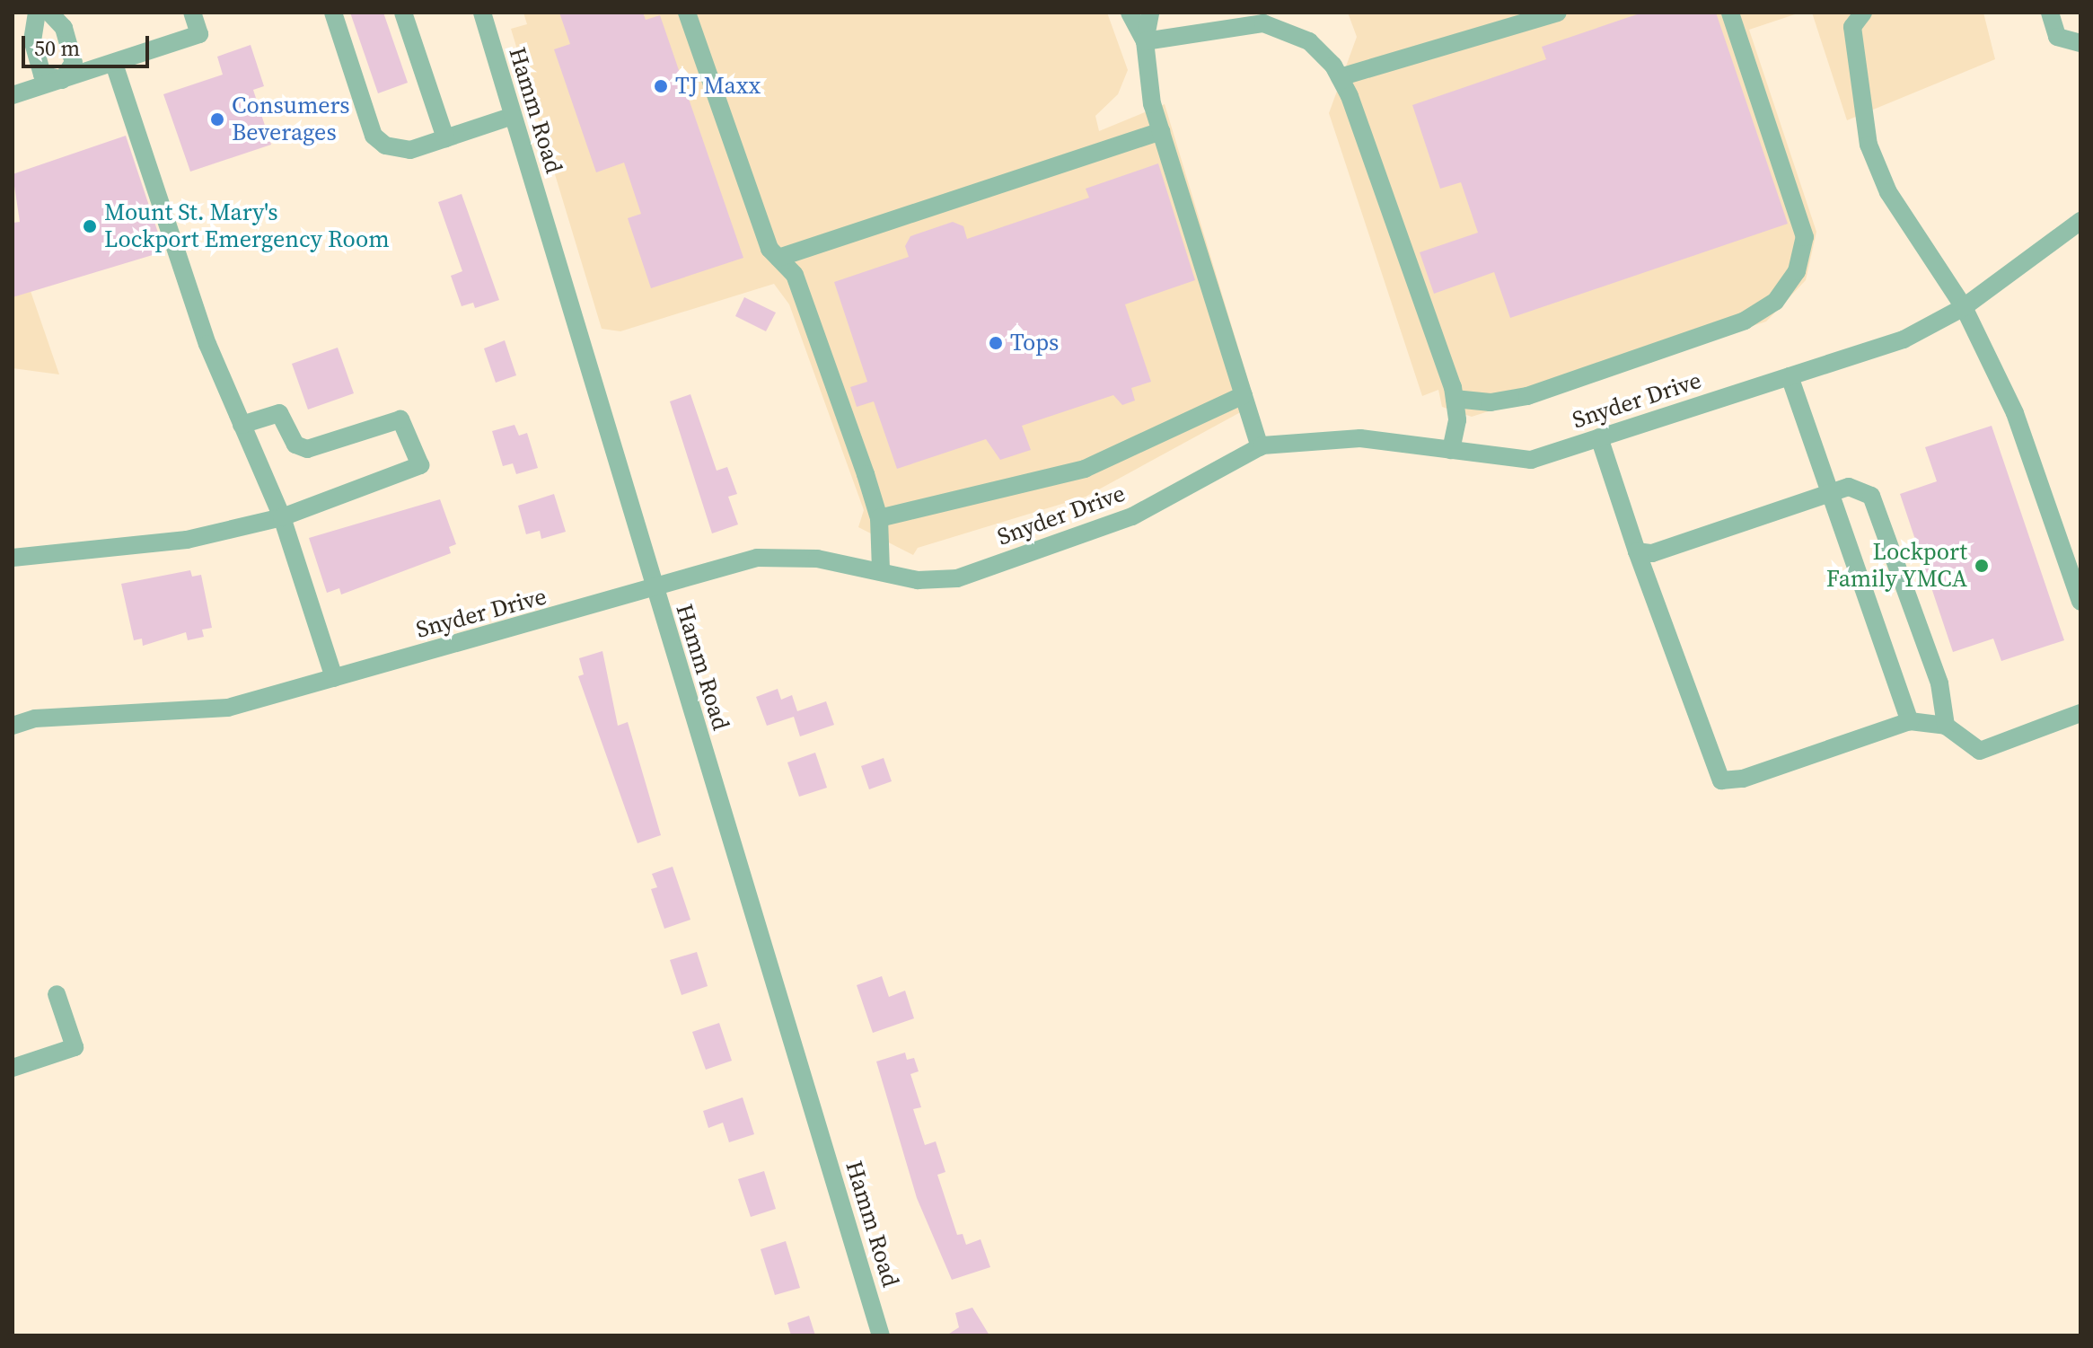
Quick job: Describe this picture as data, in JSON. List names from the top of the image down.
{
  "streets": {
    "street": ["Hamm Road", "Snyder Drive"]
  },
  "crossings": [
    ["Hamm Road", "Snyder Drive"]
  ],
  "places": [
    "TJ Maxx",
    "Consumers Beverages",
    "Mount St. Mary's Lockport Emergency Room",
    "Tops",
    "Lockport Family YMCA"
  ],
  "scale_bar": "50 m"
}
